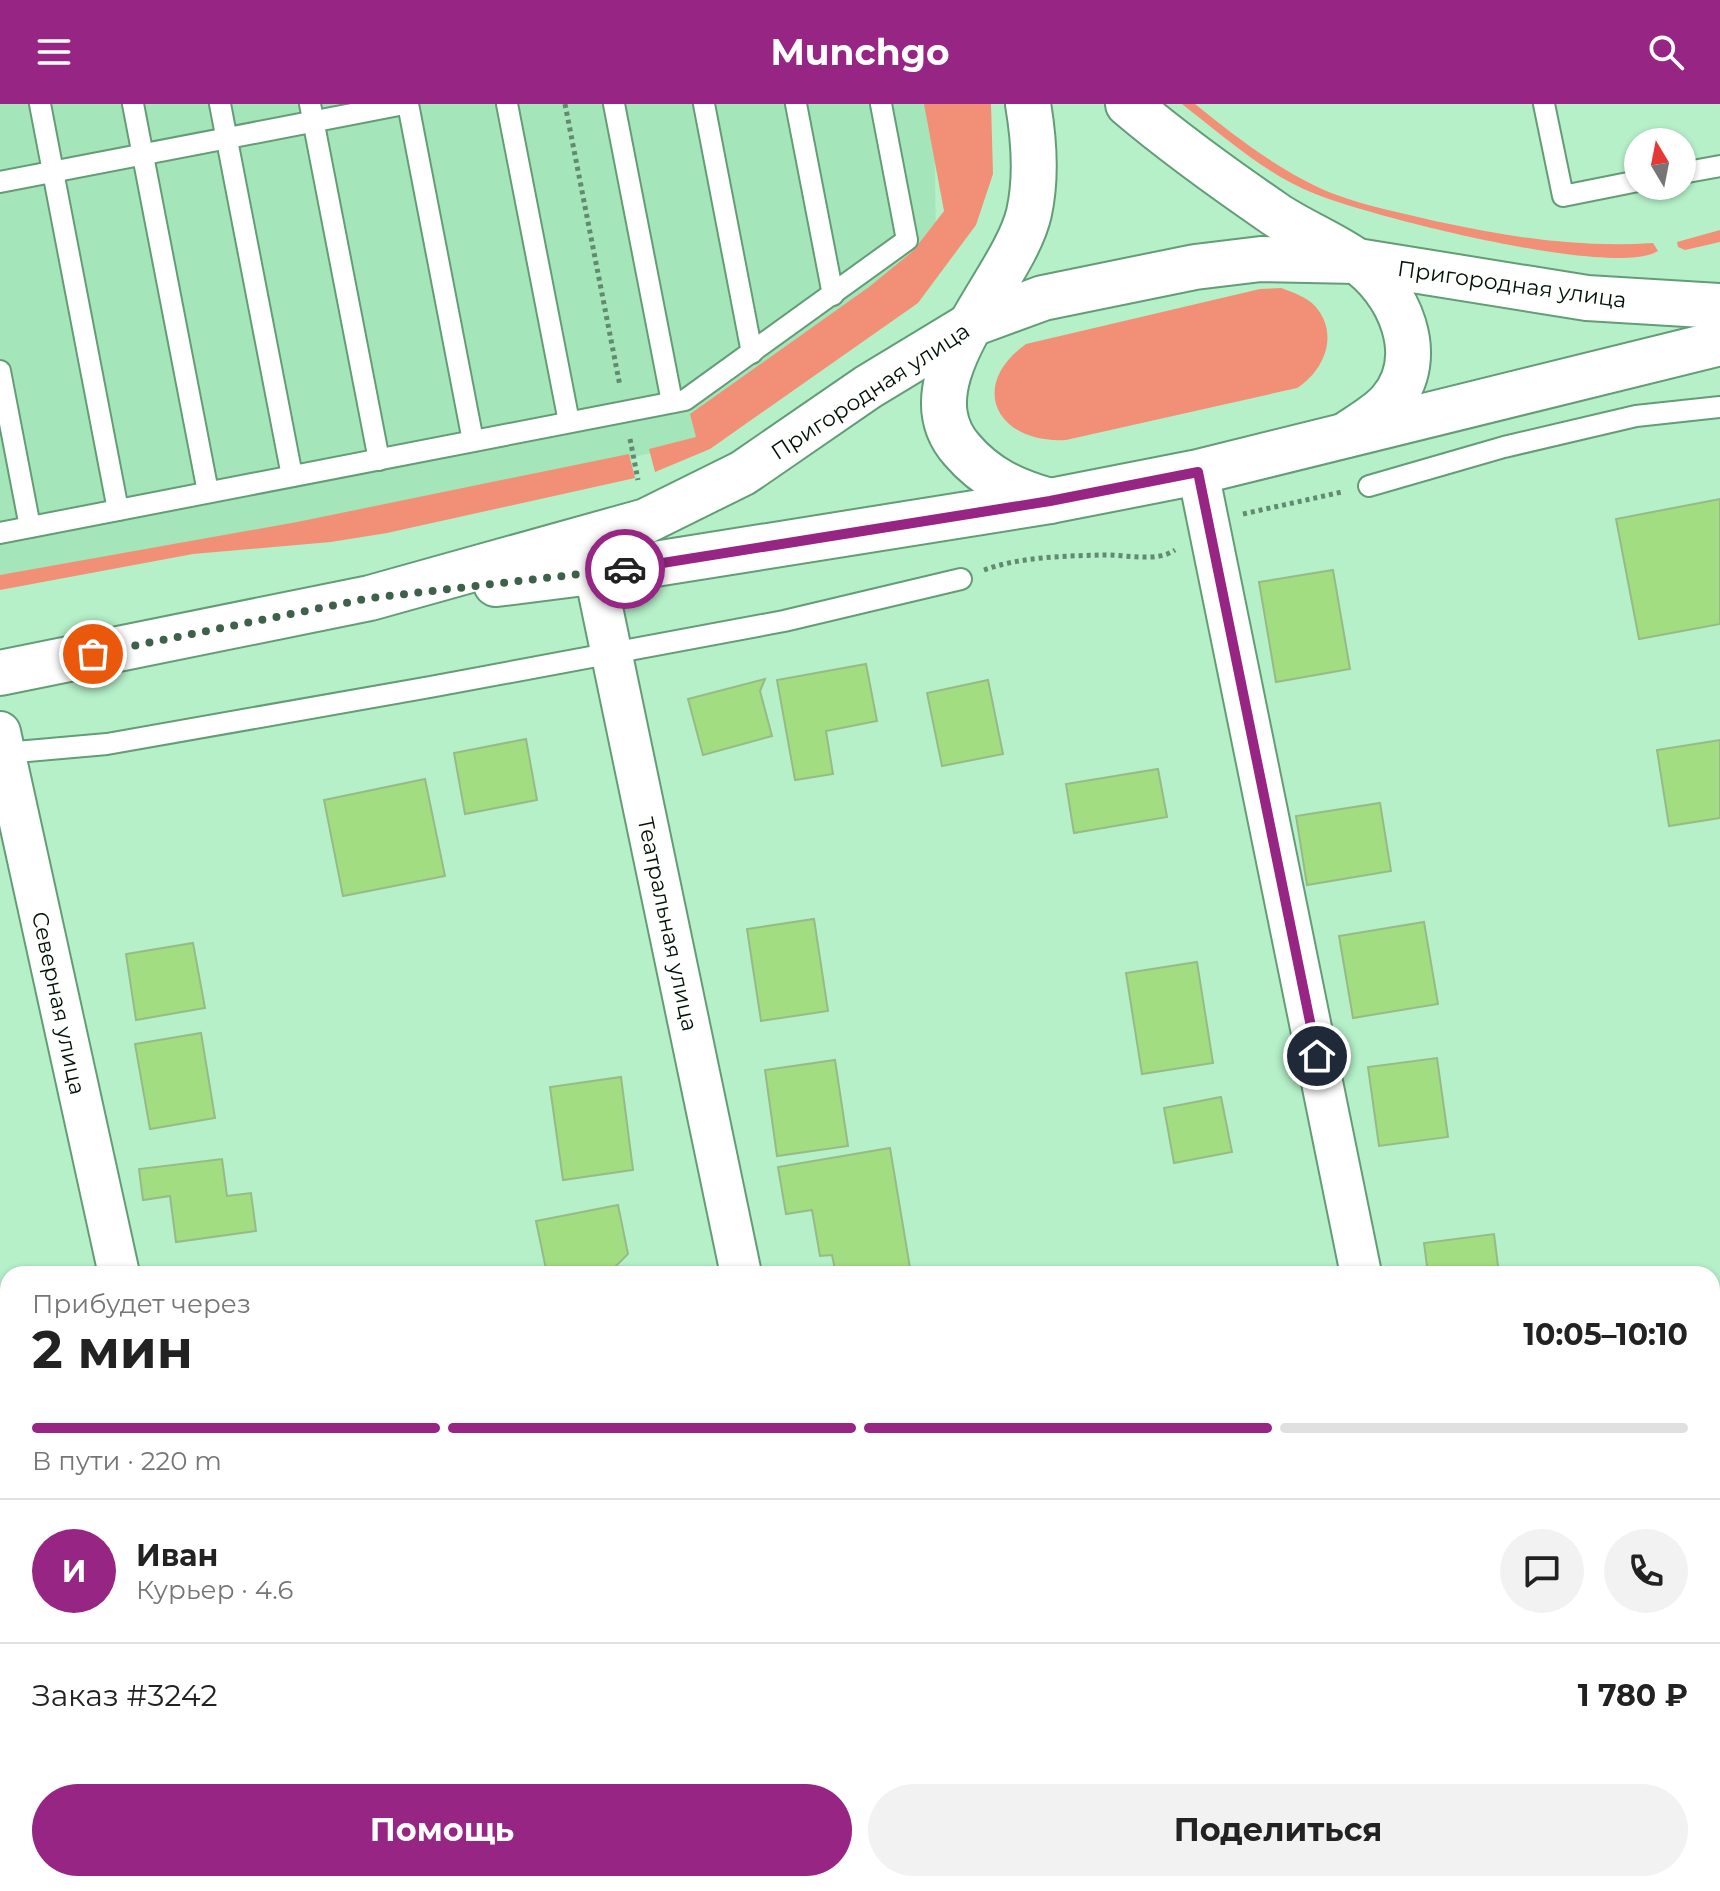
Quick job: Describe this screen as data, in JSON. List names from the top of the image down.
{
  "streets": {
    "main road": ["Пригородная улица"],
    "street": ["Театральная улица", "Северная улица"]
  },
  "crossings": [
    ["Пригородная улица", "Театральная улица"]
  ],
  "north": "top",
  "page": {
    "header": "Munchgo",
    "heading": ["2 мин", "Прибудет через", "10:05–10:10"],
    "panel": [
      "Иван",
      "Курьер · 4.6",
      "Заказ #3242",
      "1 780 ₽"
    ],
    "bar": "В пути · 220 m",
    "round": "И",
    "buttons": ["Помощь", "Поделиться"]
  }
}
